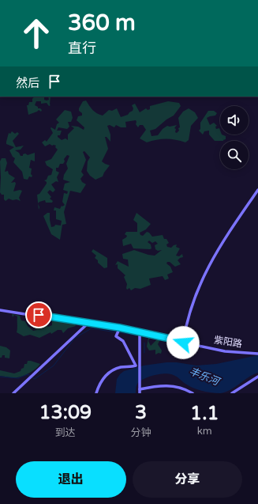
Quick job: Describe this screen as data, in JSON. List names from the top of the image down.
{
  "streets": {
    "main road": ["紫阳路"]
  },
  "water": ["丰乐河"],
  "page": {
    "turn": ["360 m", "直行"],
    "then": "然后",
    "eta": [
      "13:09",
      "到达",
      "3",
      "分钟",
      "1.1",
      "km"
    ],
    "buttons": ["退出", "分享"]
  }
}
